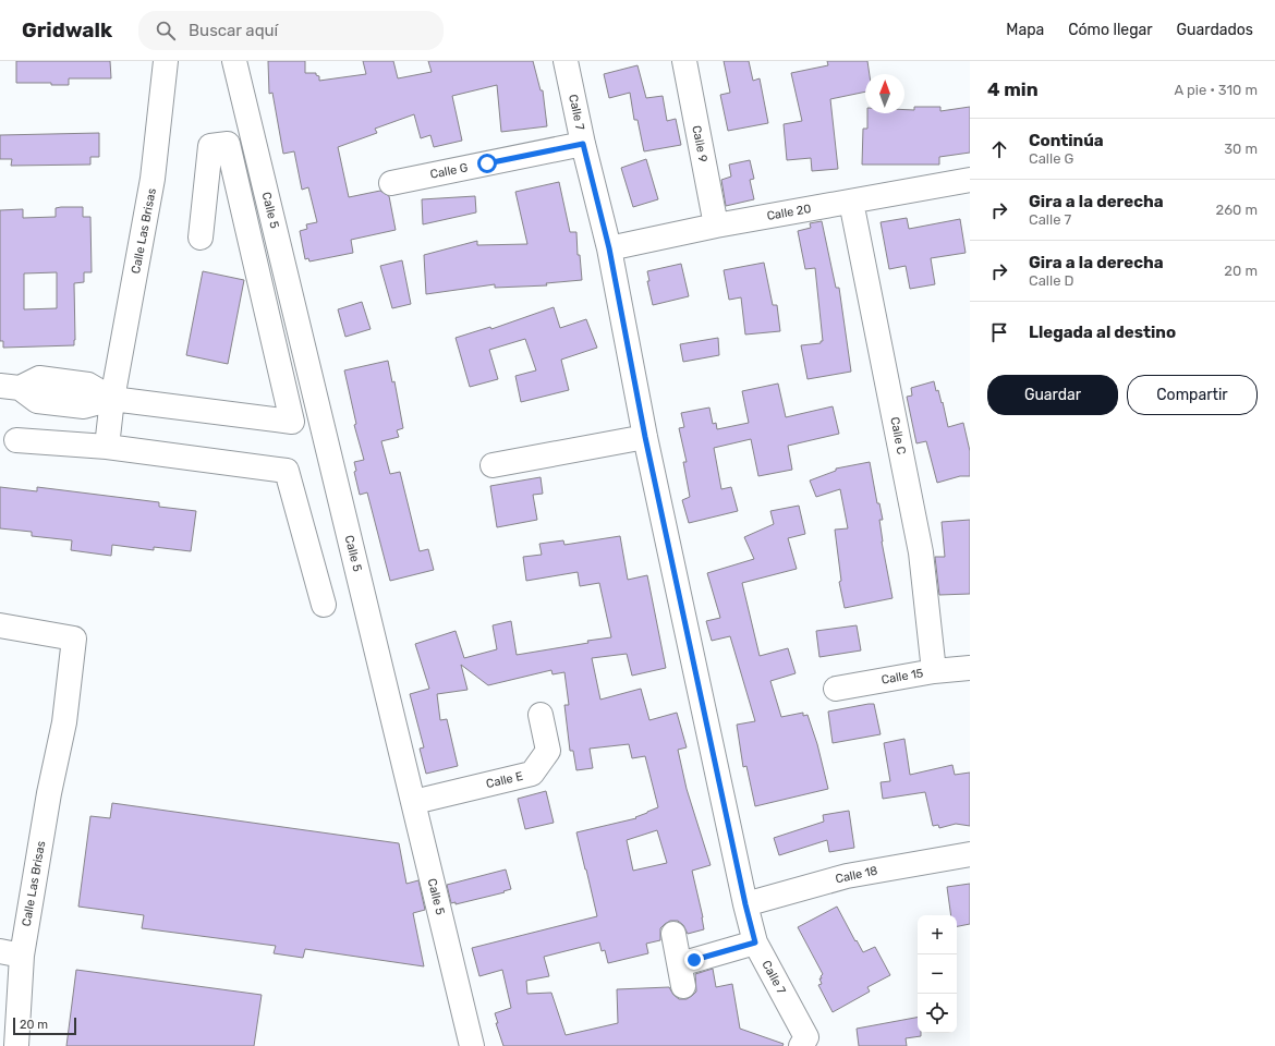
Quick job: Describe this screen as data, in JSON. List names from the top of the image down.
{
  "streets": {
    "street": [
      "Calle 7",
      "Calle 9",
      "Calle G",
      "Calle 5",
      "Calle 20",
      "Calle Las Brisas",
      "Calle C",
      "Calle 15",
      "Calle E",
      "Calle 18"
    ]
  },
  "crossings": [
    ["Calle 7", "Calle G"],
    ["Calle 7", "Calle 20"],
    ["Calle 7", "Calle 18"],
    ["Calle 9", "Calle 20"],
    ["Calle 5", "Calle E"],
    ["Calle 20", "Calle C"],
    ["Calle C", "Calle 15"]
  ],
  "scale_bar": "20 m",
  "north": "top",
  "page": {
    "header": "Gridwalk",
    "search": "Buscar aquí",
    "nav": ["Mapa", "Cómo llegar", "Guardados"],
    "heading": ["4 min", "A pie · 310 m"],
    "list": [
      ["Continúa", "Calle G", "30 m"],
      ["Gira a la derecha", "Calle 7", "260 m"],
      ["Gira a la derecha", "Calle D", "20 m"],
      "Llegada al destino"
    ],
    "buttons": ["Guardar", "Compartir"],
    "map_buttons": ["+", "−"],
    "scale": "20 m"
  }
}
